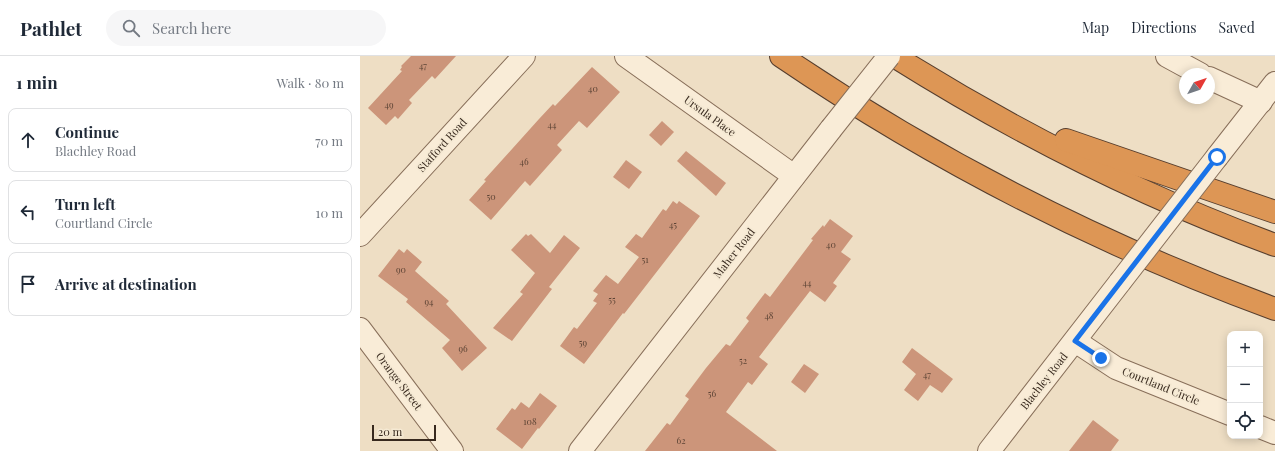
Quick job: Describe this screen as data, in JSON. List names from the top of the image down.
{
  "streets": {
    "street": [
      "Ursula Place",
      "Stafford Road",
      "Maher Road",
      "Orange Street",
      "Blachley Road",
      "Courtland Circle"
    ]
  },
  "crossings": [
    ["Ursula Place", "Maher Road"],
    ["Blachley Road", "Courtland Circle"]
  ],
  "house_numbers": [
    "47",
    "40",
    "49",
    "44",
    "46",
    "50",
    "45",
    "40",
    "51",
    "90",
    "44",
    "55",
    "94",
    "48",
    "59",
    "96",
    "52",
    "47",
    "56",
    "108",
    "62"
  ],
  "scale_bar": "20 m",
  "north": "top right",
  "page": {
    "header": "Pathlet",
    "search": "Search here",
    "nav": ["Map", "Directions", "Saved"],
    "heading": ["1 min", "Walk · 80 m"],
    "list": [
      ["Continue", "Blachley Road", "70 m"],
      ["Turn left", "Courtland Circle", "10 m"],
      "Arrive at destination"
    ],
    "map_buttons": ["+", "−"],
    "scale": "20 m"
  }
}
